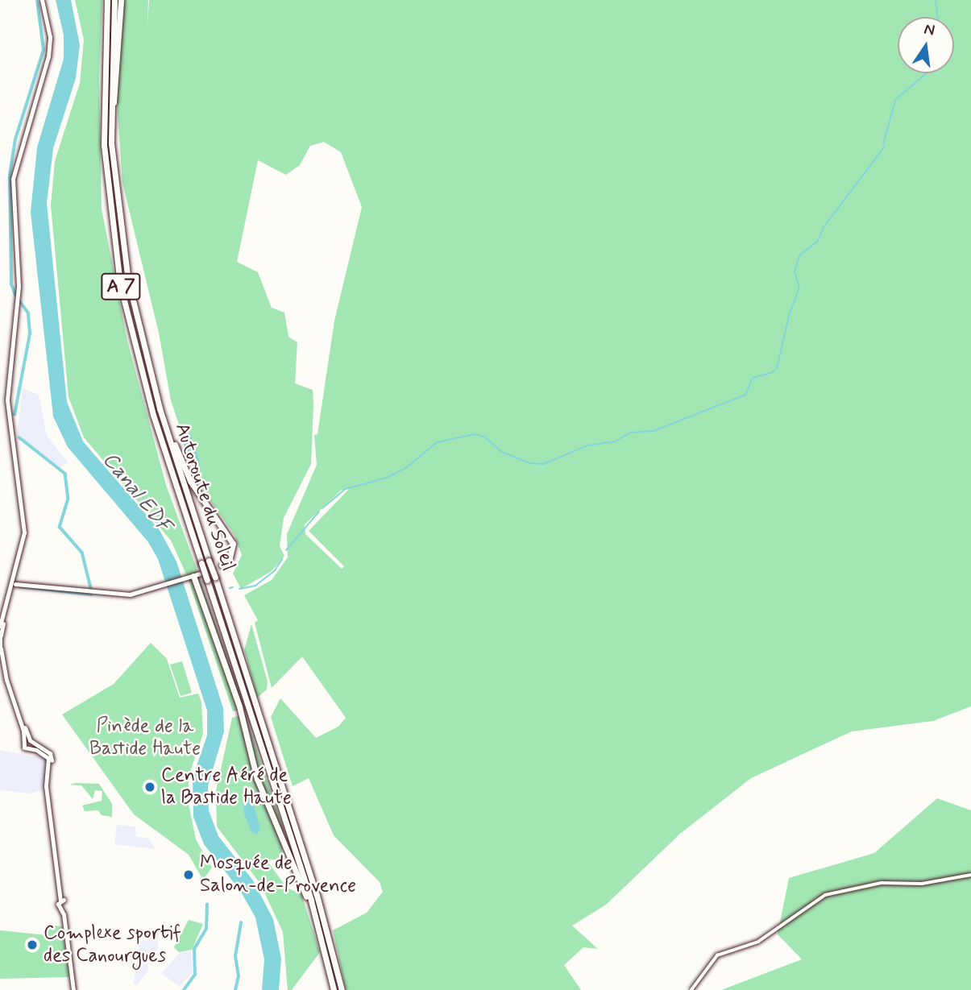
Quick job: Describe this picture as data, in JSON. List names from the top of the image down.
{
  "streets": {
    "highway": ["A 7", "Autoroute du Soleil"]
  },
  "water": ["Canal EDF"],
  "parks": ["Pinède de la Bastide Haute"],
  "places": ["Centre Aéré de la Bastide Haute", "Mosquée de Salon-de-Provence", "Complexe sportif des Canourgues"],
  "north": "top"
}
